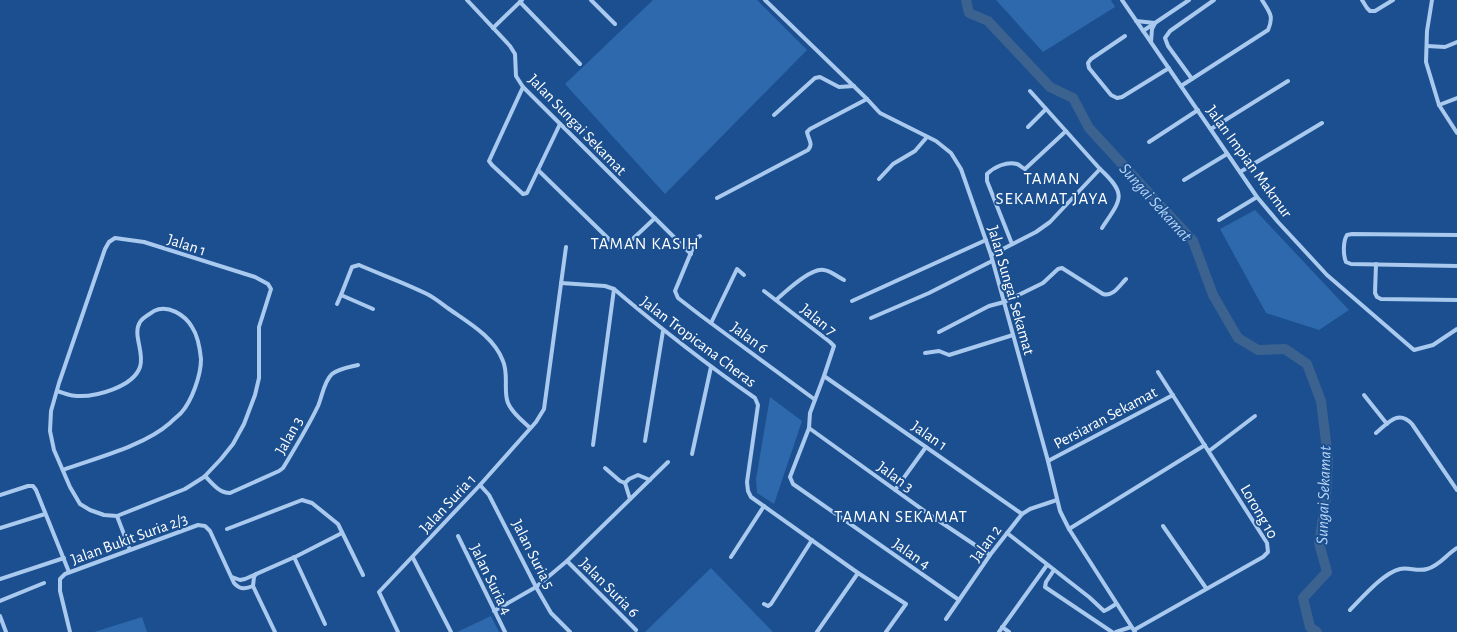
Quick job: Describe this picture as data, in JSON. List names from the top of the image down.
{
  "streets": {
    "street": [
      "Jalan Sungai Sekamat",
      "Jalan Impian Makmur",
      "Jalan 1",
      "Jalan 7",
      "Jalan 6",
      "Jalan Tropicana Cheras",
      "Persiaran Sekamat",
      "Jalan 3",
      "Jalan Suria 1",
      "Lorong 10",
      "Jalan Bukit Suria 2/3",
      "Jalan 2",
      "Jalan 4",
      "Jalan Suria 5",
      "Jalan Suria 4",
      "Jalan Suria 6"
    ]
  },
  "crossings": [
    ["Jalan Sungai Sekamat", "Jalan 6"],
    ["Jalan Sungai Sekamat", "Persiaran Sekamat"],
    ["Jalan Sungai Sekamat", "Lorong 10"],
    ["Jalan Sungai Sekamat", "Jalan 2"],
    ["Jalan 1", "Jalan 7"],
    ["Jalan 1", "Jalan 3"],
    ["Jalan 1", "Jalan 2"],
    ["Jalan Tropicana Cheras", "Jalan Suria 1"],
    ["Persiaran Sekamat", "Lorong 10"],
    ["Jalan 3", "Jalan 2"],
    ["Jalan 3", "Jalan 4"],
    ["Jalan Suria 1", "Jalan Suria 5"],
    ["Jalan 2", "Jalan 4"]
  ],
  "districts": ["TAMAN SEKAMAT JAYA", "TAMAN KASIH", "TAMAN SEKAMAT"],
  "water": ["Sungai Sekamat"]
}
